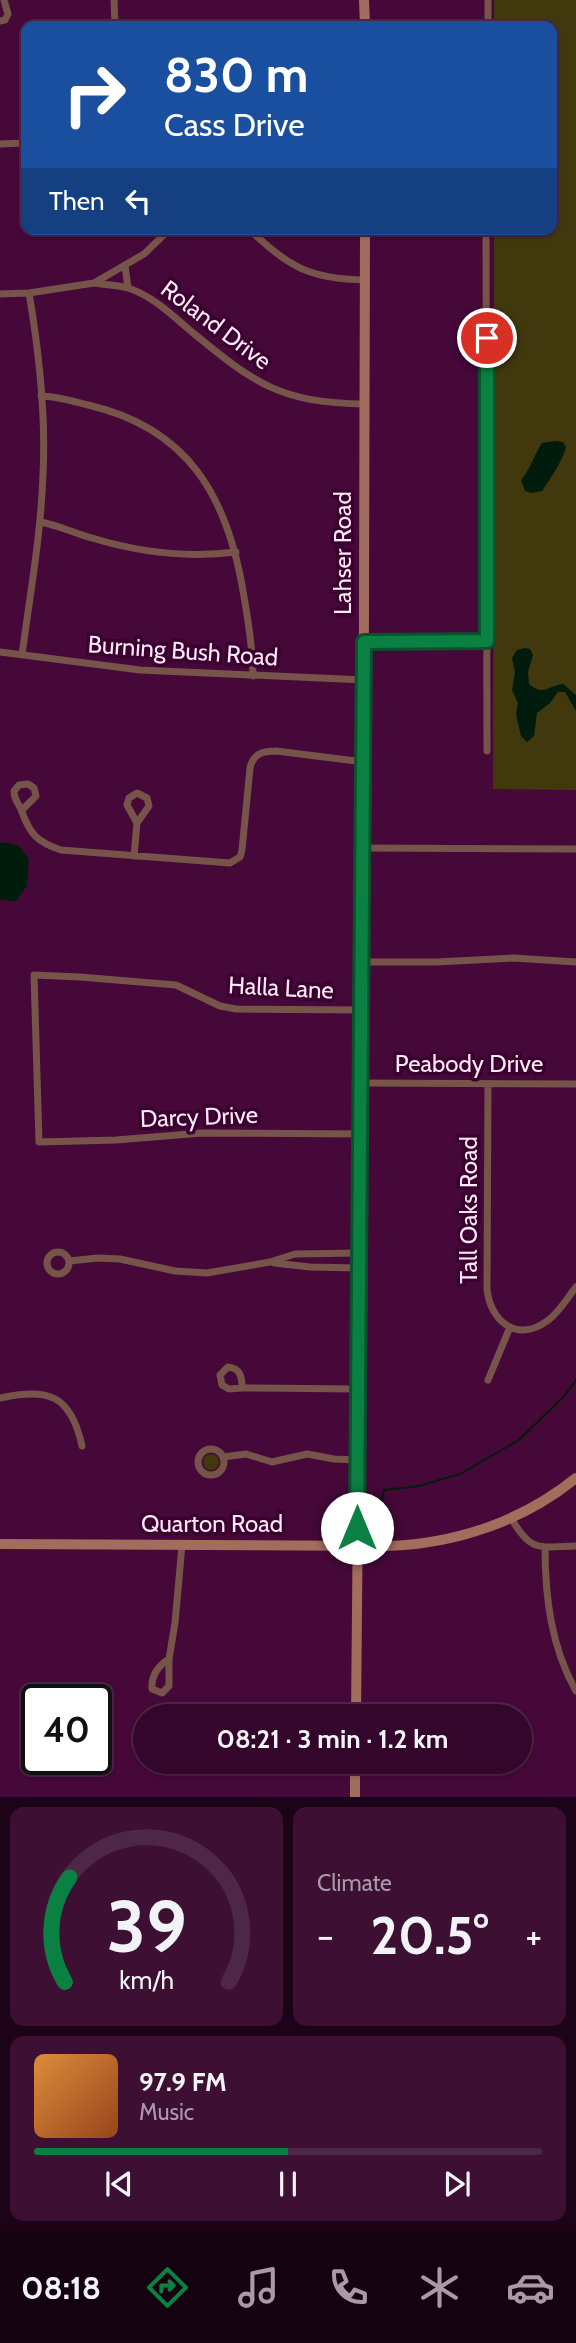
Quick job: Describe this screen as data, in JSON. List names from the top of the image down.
{
  "streets": {
    "street": [
      "Roland Drive",
      "Lahser Road",
      "Burning Bush Road",
      "Halla Lane",
      "Peabody Drive",
      "Darcy Drive",
      "Tall Oaks Road",
      "Quarton Road"
    ]
  },
  "crossings": [
    ["Roland Drive", "Lahser Road"],
    ["Lahser Road", "Burning Bush Road"],
    ["Lahser Road", "Halla Lane"],
    ["Lahser Road", "Peabody Drive"],
    ["Lahser Road", "Darcy Drive"],
    ["Lahser Road", "Quarton Road"],
    ["Halla Lane", "Darcy Drive"],
    ["Peabody Drive", "Tall Oaks Road"]
  ],
  "page": {
    "turn": ["830 m", "Cass Drive"],
    "then": "Then",
    "limit": "40",
    "trip": "08:21 · 3 min · 1.2 km",
    "tile": "Climate",
    "heat": ["−", "20.5°", "+"],
    "song": ["97.9 FM", "Music"],
    "tabs": "08:18",
    "gauge": ["39", "km/h"]
  }
}
